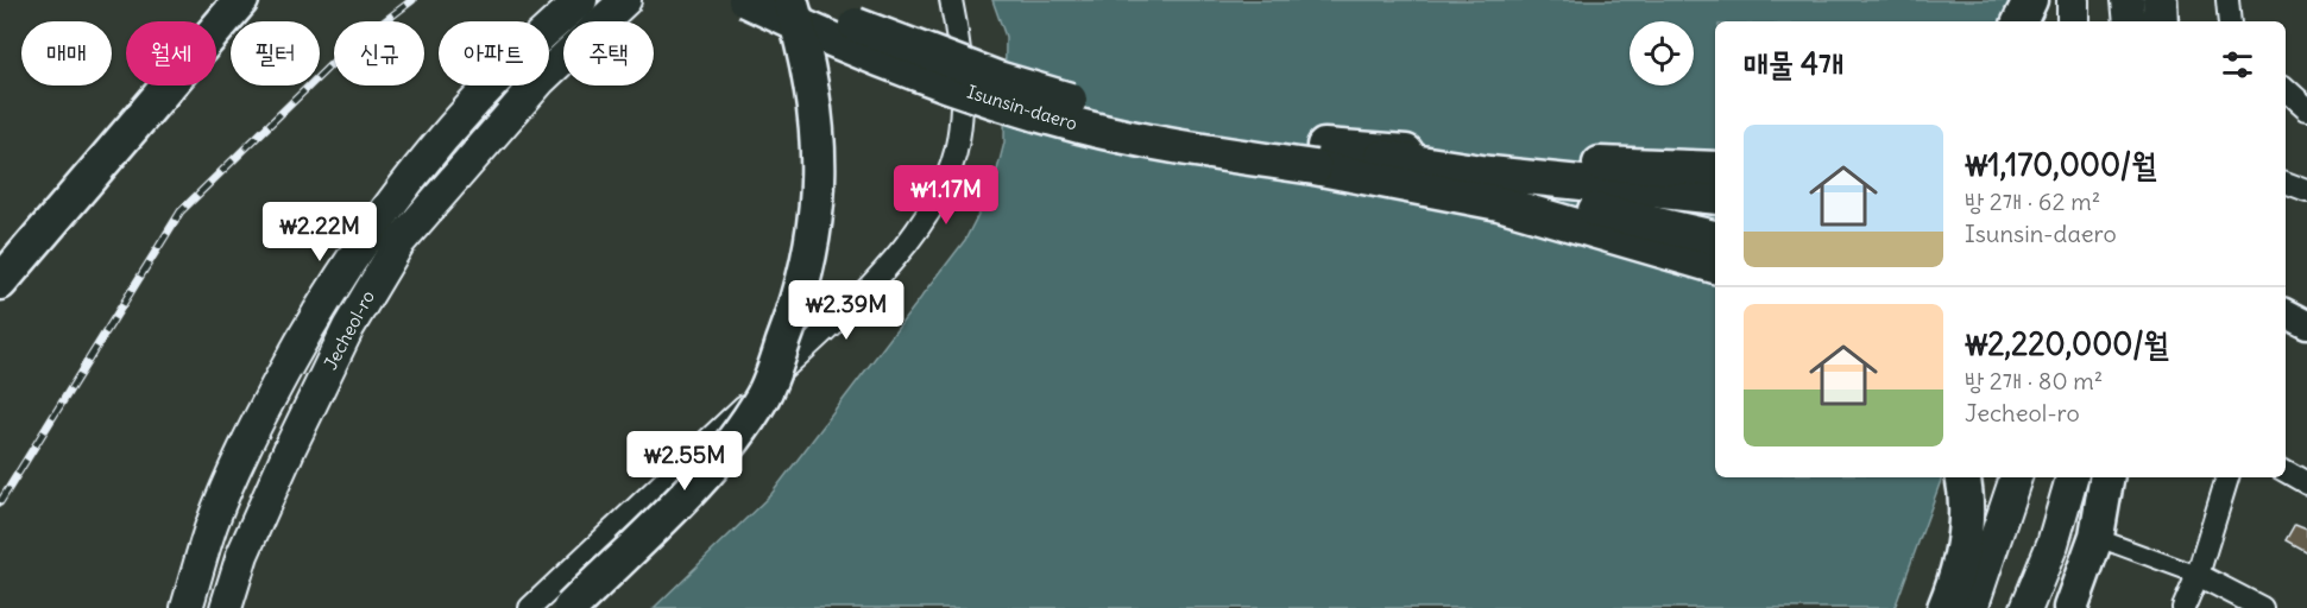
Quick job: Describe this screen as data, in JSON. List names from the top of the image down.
{
  "streets": {
    "highway": ["Isunsin-daero"],
    "main road": ["Jecheol-ro"]
  },
  "page": {
    "chip": [
      "매매",
      "월세",
      "필터",
      "신규",
      "아파트",
      "주택"
    ],
    "heading": "매물 4개",
    "list": [
      {
        "name": "₩1,170,000/월",
        "note": "방 2개 · 62 m² · Isunsin-daero"
      },
      {
        "name": "₩2,220,000/월",
        "note": "방 2개 · 80 m² · Jecheol-ro"
      }
    ],
    "price": [
      "₩1.17M",
      "₩2.22M",
      "₩2.39M",
      "₩2.55M"
    ]
  }
}
